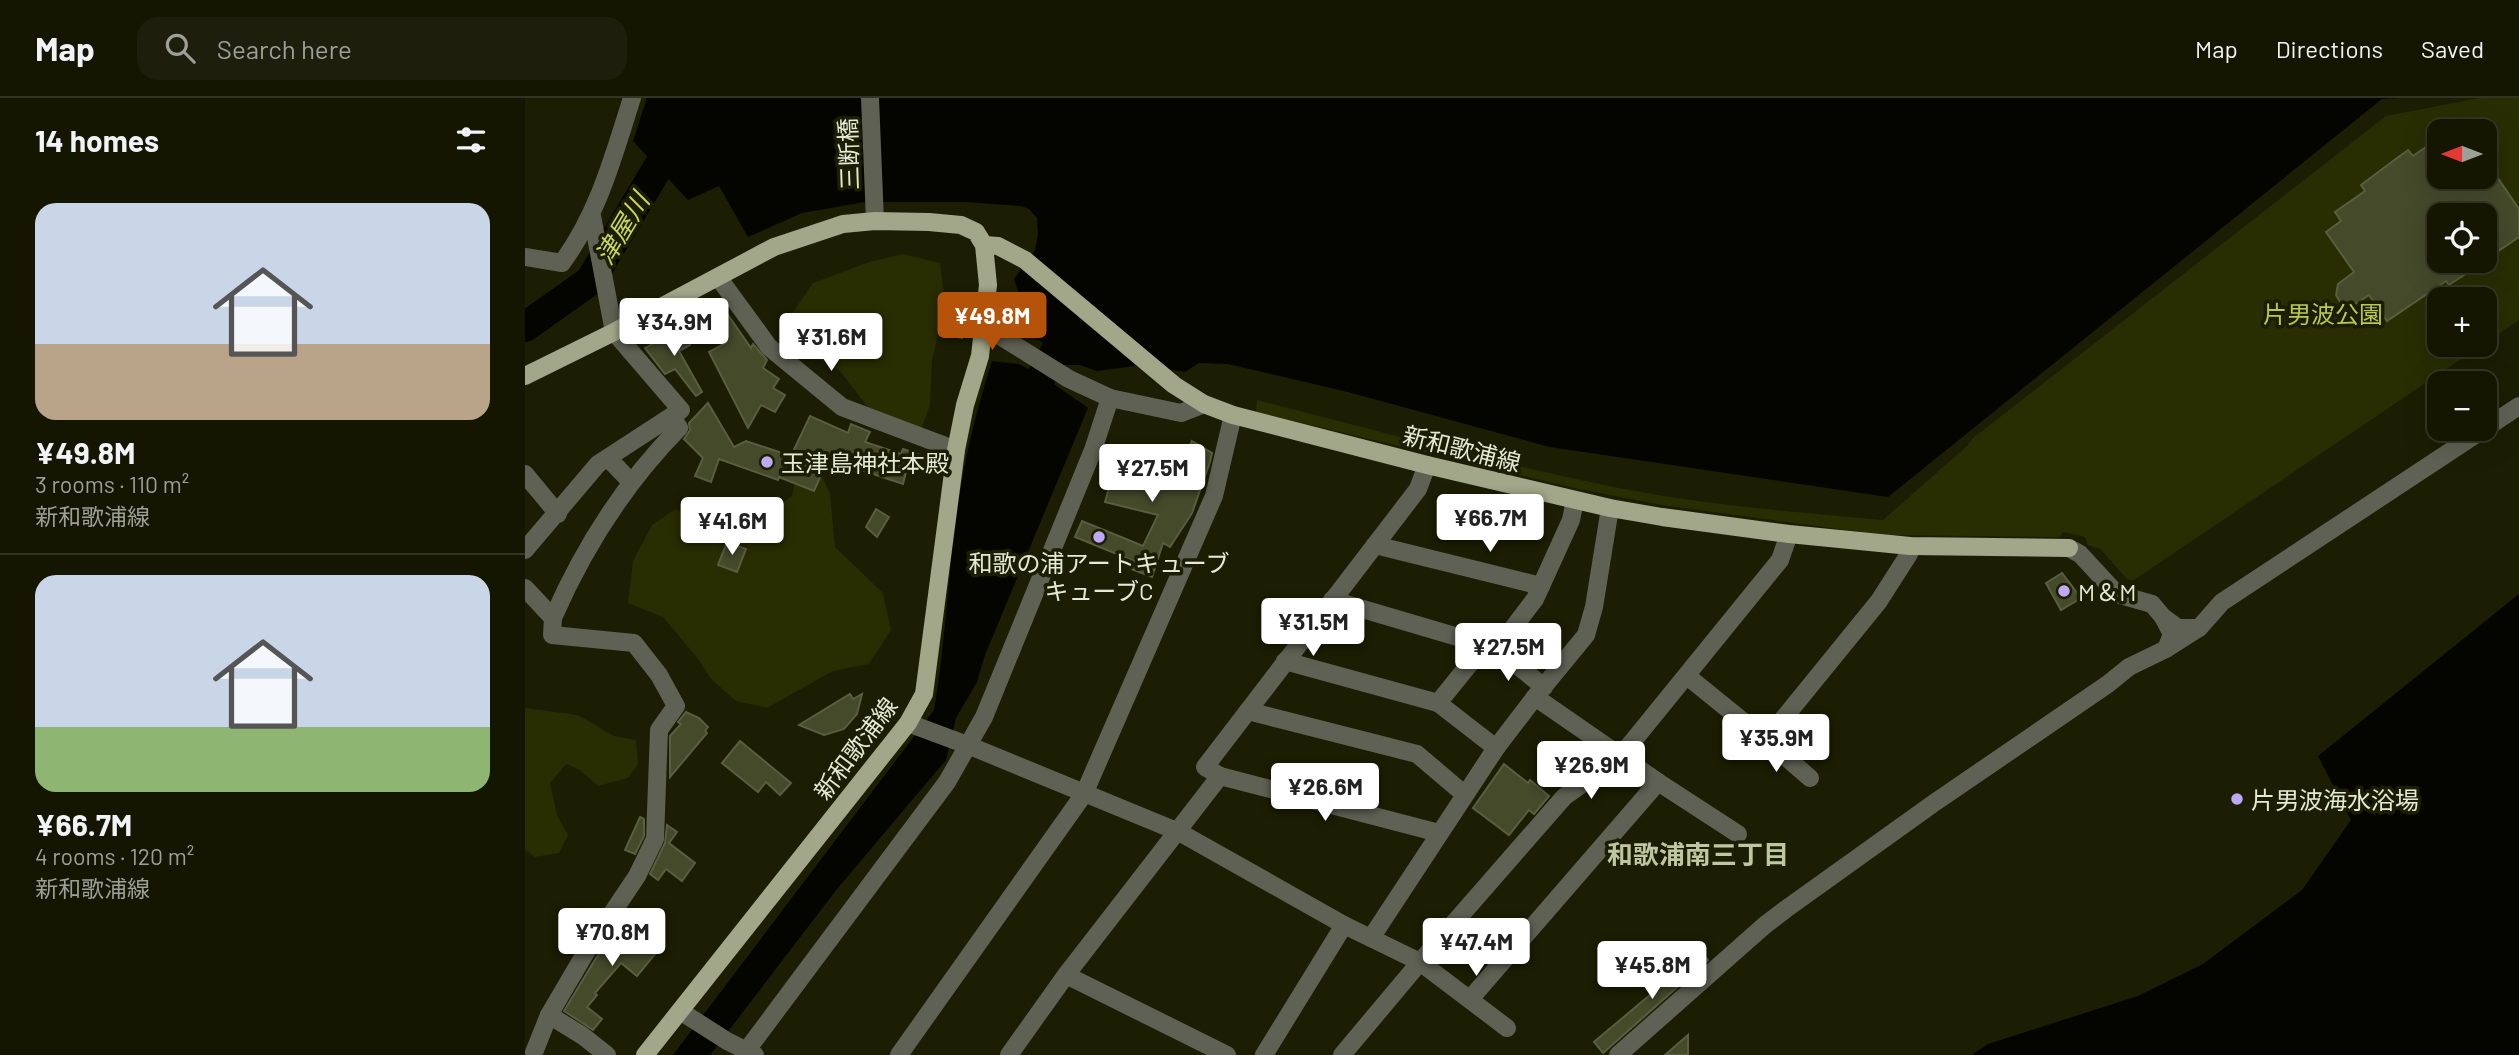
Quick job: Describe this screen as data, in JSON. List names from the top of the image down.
{
  "streets": {
    "main road": ["新和歌浦線"],
    "street": ["三断橋"]
  },
  "crossings": [
    ["三断橋", "新和歌浦線"]
  ],
  "districts": ["和歌浦南三丁目"],
  "water": ["津屋川"],
  "parks": ["片男波公園"],
  "places": [
    "玉津島神社本殿",
    "和歌の浦アートキューブ キューブC",
    "M＆M",
    "片男波海水浴場"
  ],
  "north": "left",
  "page": {
    "header": "Map",
    "search": "Search here",
    "nav": ["Map", "Directions", "Saved"],
    "heading": "14 homes",
    "map_buttons": ["+", "−"],
    "list": [
      {
        "name": "¥49.8M",
        "note": "3 rooms · 110 m² · 新和歌浦線"
      },
      {
        "name": "¥66.7M",
        "note": "4 rooms · 120 m² · 新和歌浦線"
      }
    ],
    "price": [
      "¥49.8M",
      "¥34.9M",
      "¥31.6M",
      "¥27.5M",
      "¥66.7M",
      "¥41.6M",
      "¥31.5M",
      "¥27.5M",
      "¥35.9M",
      "¥26.9M",
      "¥26.6M",
      "¥70.8M",
      "¥47.4M",
      "¥45.8M"
    ]
  }
}
